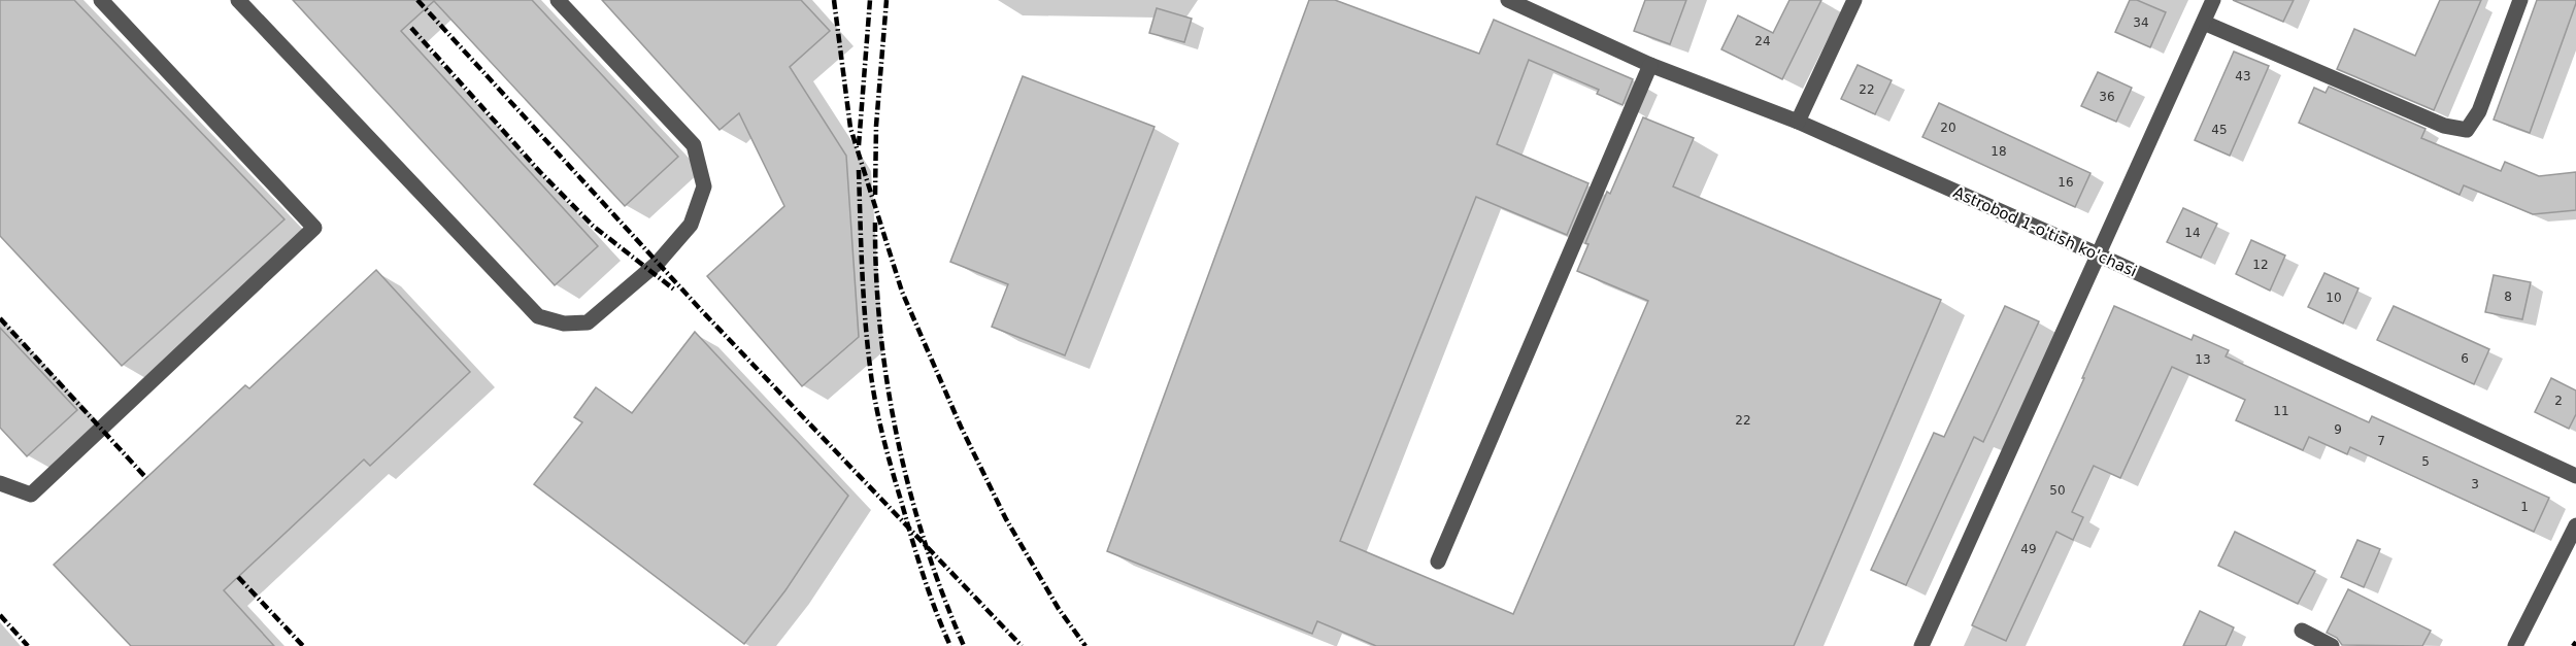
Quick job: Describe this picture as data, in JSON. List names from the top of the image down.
{
  "streets": {
    "street": ["Astrobod 1-o'tish ko'chasi"]
  },
  "house_numbers": [
    "34",
    "24",
    "43",
    "22",
    "36",
    "20",
    "45",
    "18",
    "16",
    "14",
    "12",
    "8",
    "10",
    "6",
    "13",
    "2",
    "11",
    "22",
    "9",
    "7",
    "5",
    "3",
    "50",
    "1",
    "49"
  ]
}
